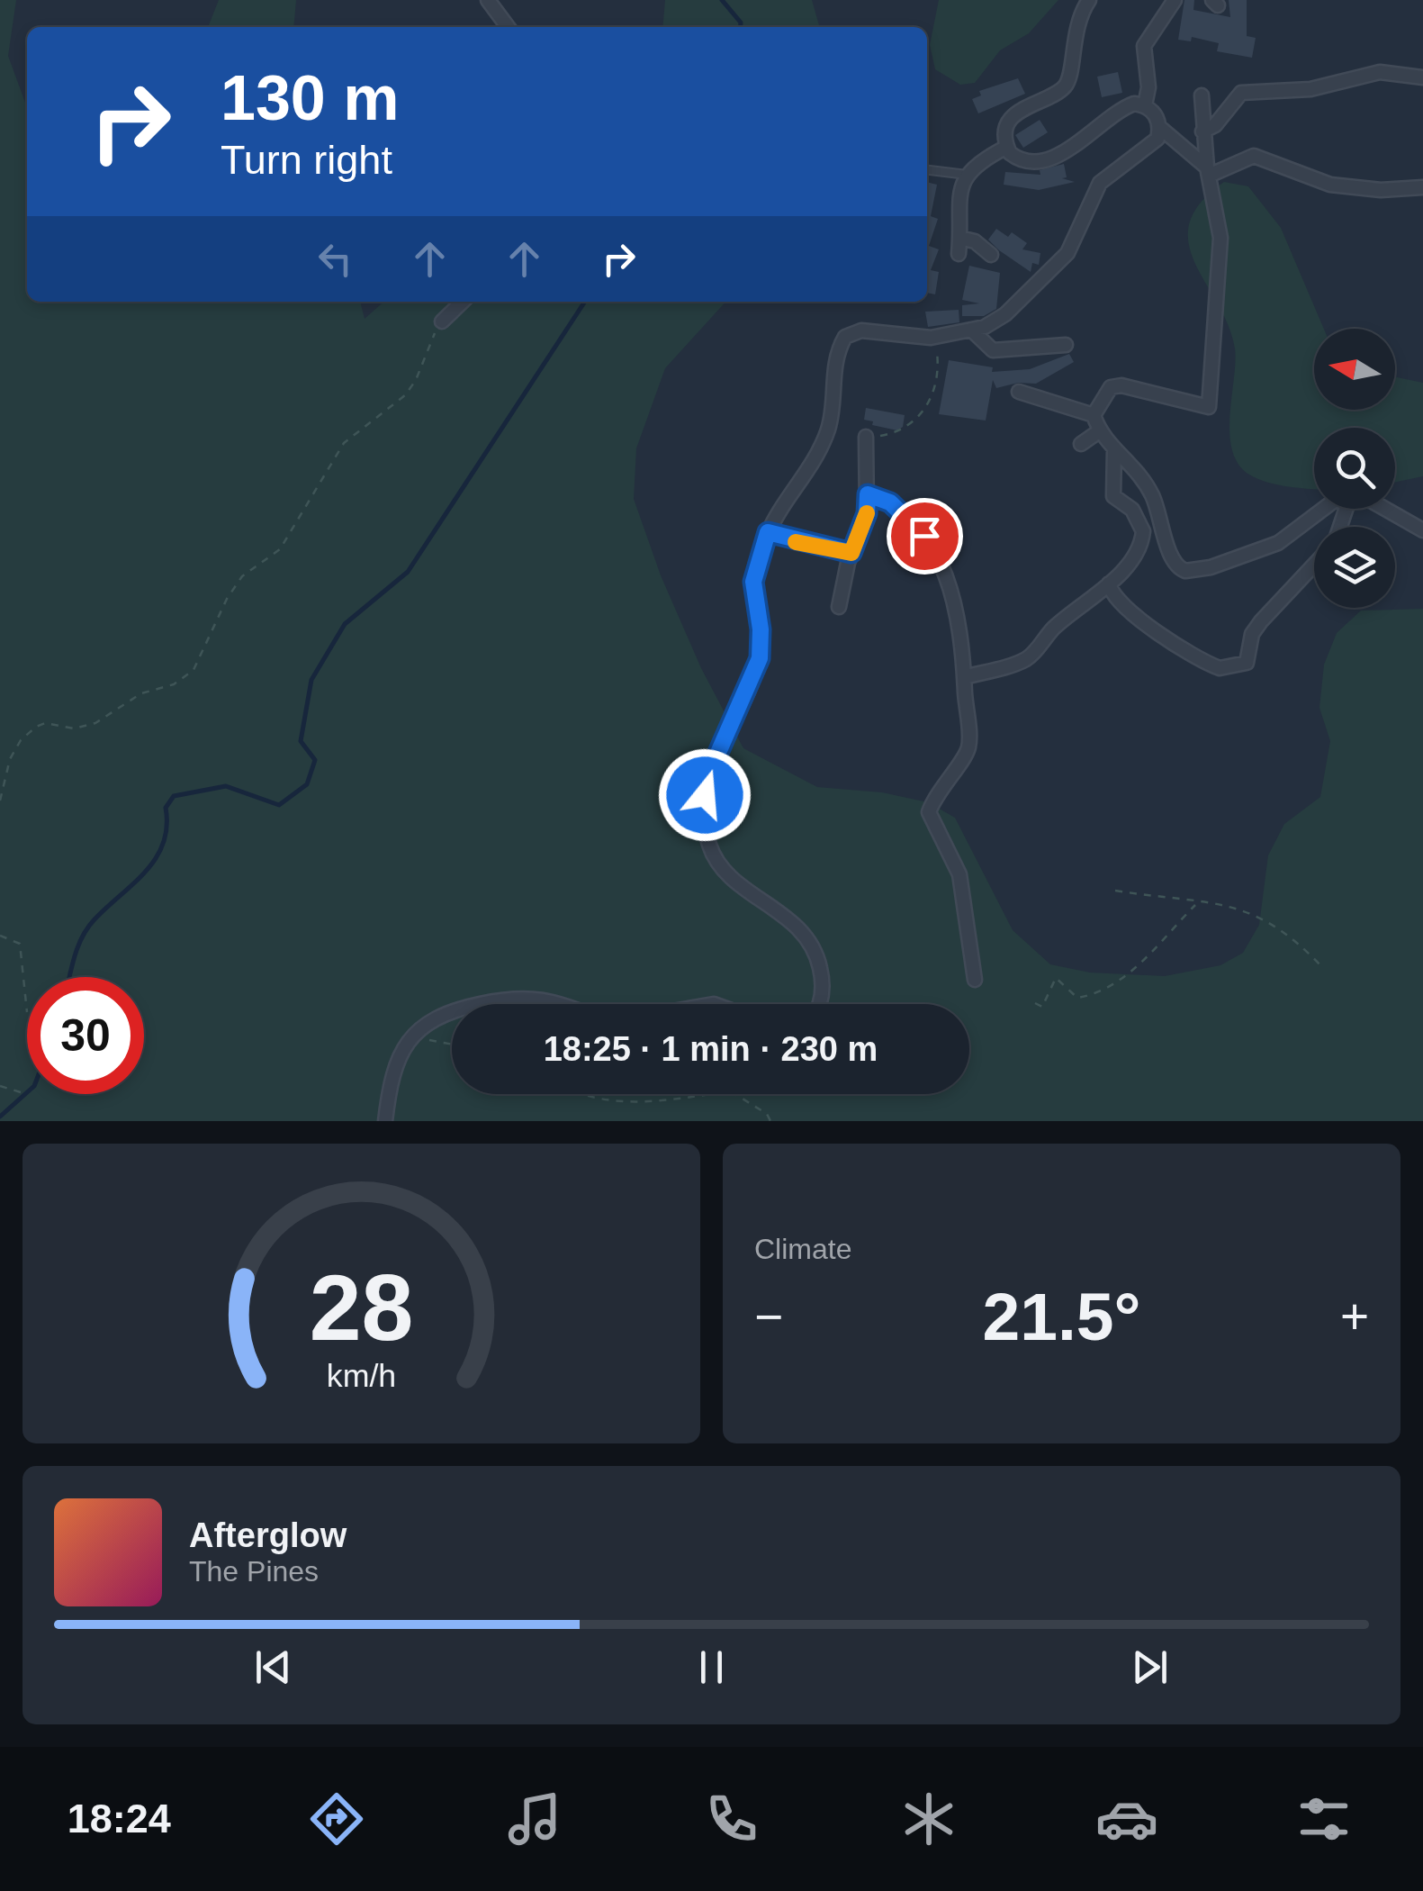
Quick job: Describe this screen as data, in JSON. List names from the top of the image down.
{
  "north": "left",
  "page": {
    "turn": ["130 m", "Turn right"],
    "limit": "30",
    "trip": "18:25 · 1 min · 230 m",
    "tile": "Climate",
    "heat": ["−", "21.5°", "+"],
    "song": ["Afterglow", "The Pines"],
    "tabs": "18:24",
    "gauge": ["28", "km/h"]
  }
}
